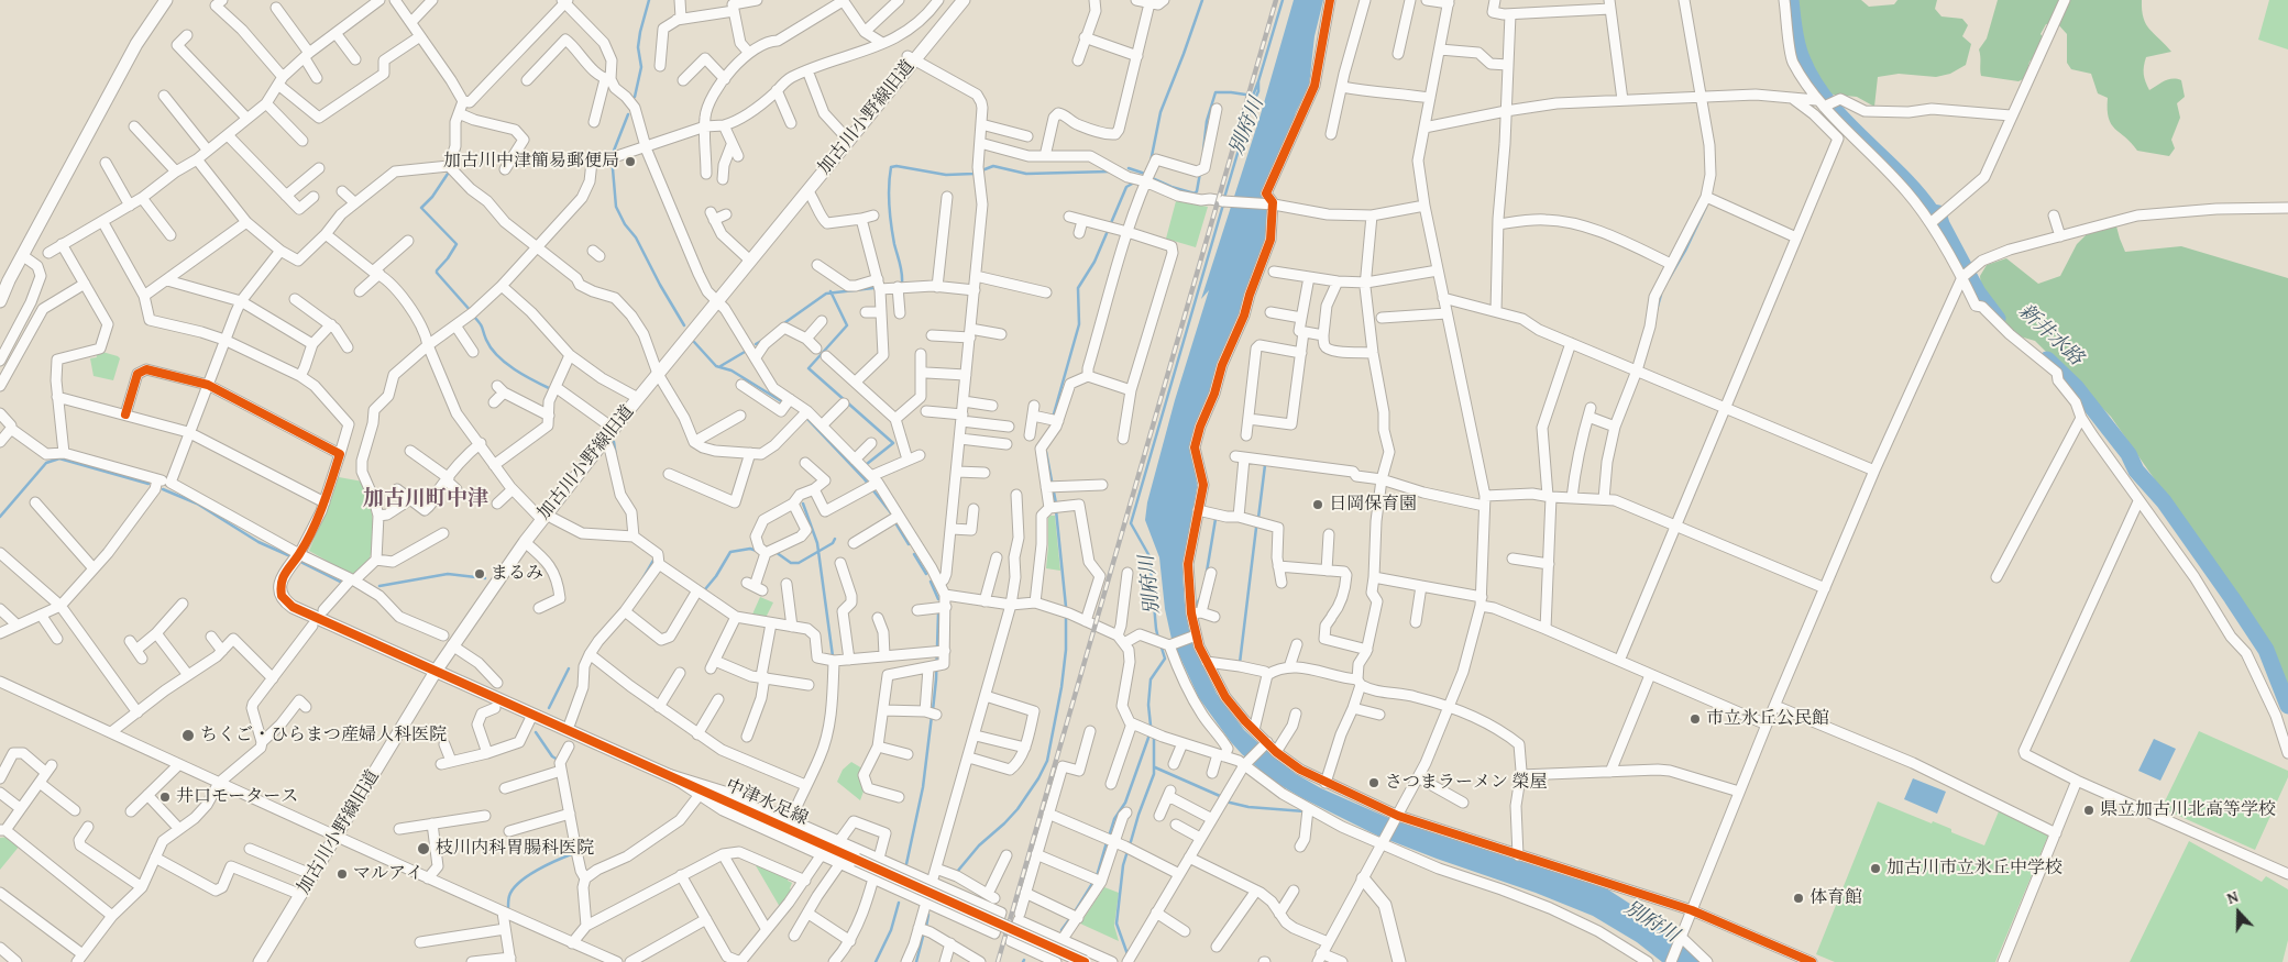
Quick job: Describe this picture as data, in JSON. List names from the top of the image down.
{
  "streets": {
    "street": ["加古川小野線旧道", "中津水足線"]
  },
  "crossings": [
    ["加古川小野線旧道", "中津水足線"]
  ],
  "districts": ["加古川町中津"],
  "water": ["別府川", "新井水路"],
  "places": [
    "加古川中津簡易郵便局",
    "日岡保育園",
    "まるみ",
    "市立氷丘公民館",
    "ちくご・ひらまつ産婦人科医院",
    "さつまラーメン 榮屋",
    "井口モータース",
    "県立加古川北高等学校",
    "枝川内科胃腸科医院",
    "加古川市立氷丘中学校",
    "マルアイ",
    "体育館"
  ],
  "north": "top"
}
